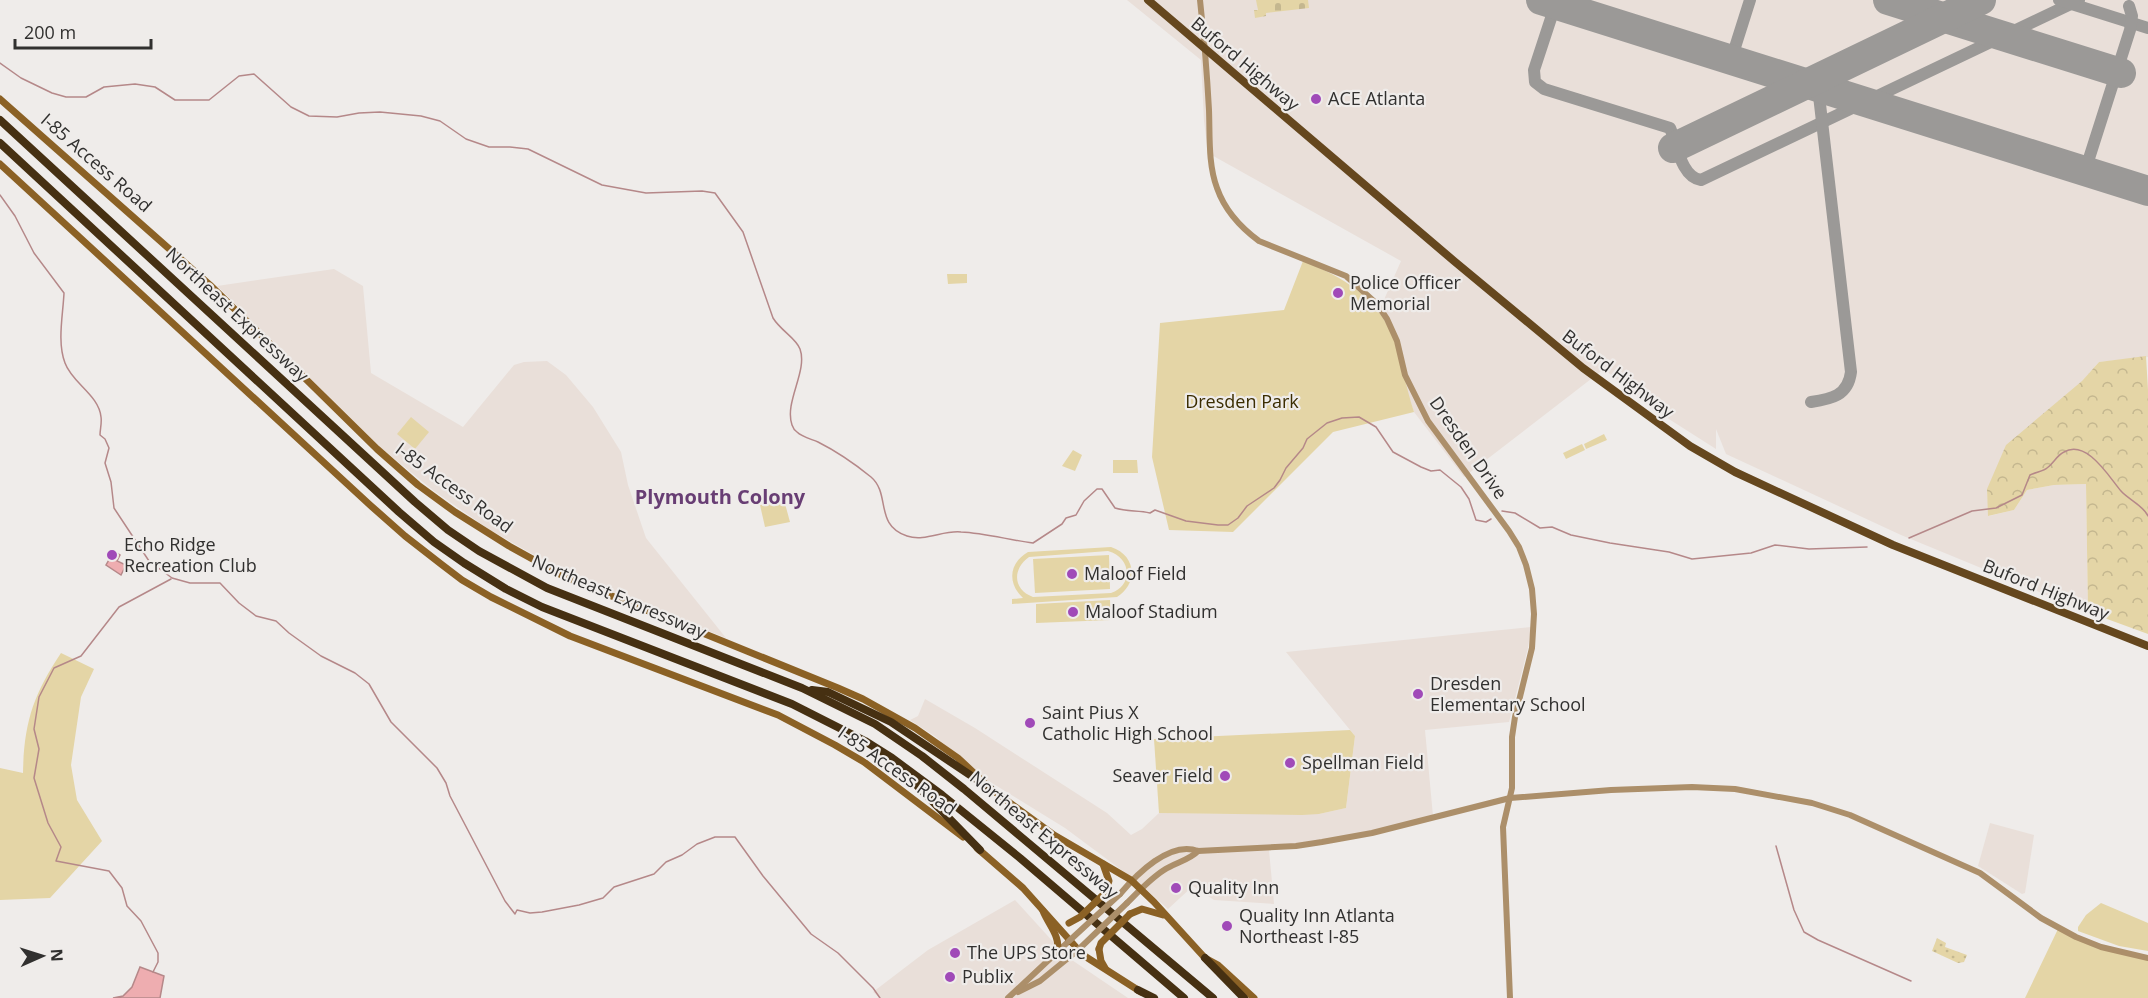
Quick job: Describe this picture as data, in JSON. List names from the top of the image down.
{
  "streets": {
    "highway": ["Northeast Expressway"],
    "main road": ["Buford Highway", "I-85 Access Road"],
    "street": ["Dresden Drive"]
  },
  "crossings": [
    ["Buford Highway", "Dresden Drive"]
  ],
  "districts": ["Plymouth Colony"],
  "parks": ["Dresden Park"],
  "places": [
    "ACE Atlanta",
    "Police Officer Memorial",
    "Echo Ridge Recreation Club",
    "Maloof Field",
    "Maloof Stadium",
    "Dresden Elementary School",
    "Saint Pius X Catholic High School",
    "Spellman Field",
    "Seaver Field",
    "Quality Inn",
    "Quality Inn Atlanta Northeast I-85",
    "The UPS Store",
    "Publix"
  ],
  "scale_bar": "200 m",
  "north": "right"
}
